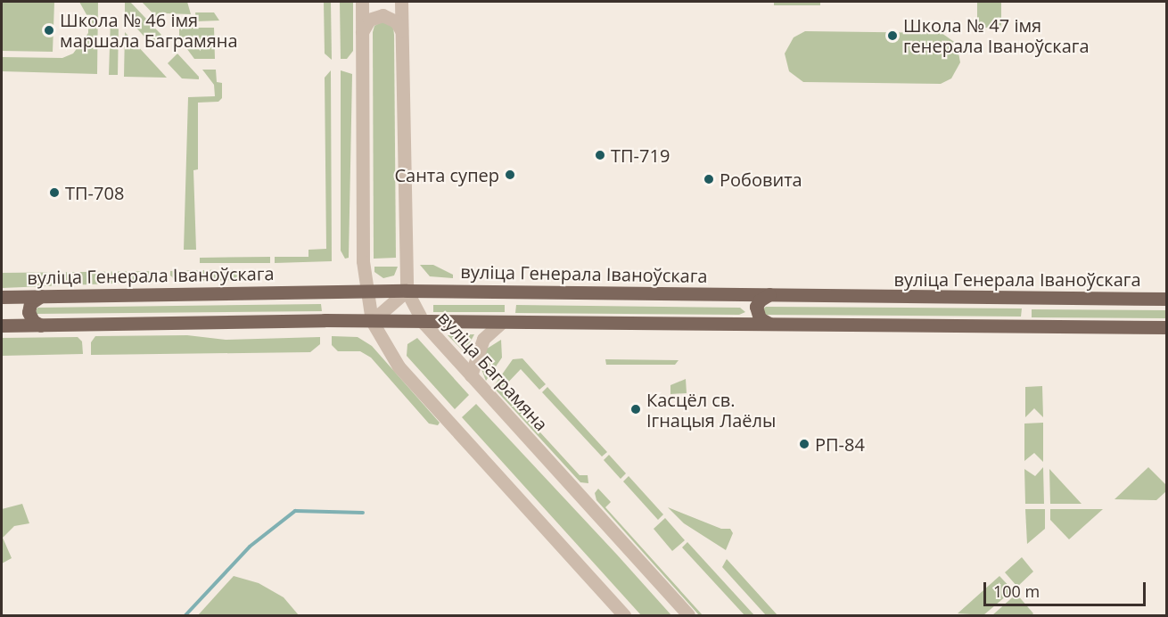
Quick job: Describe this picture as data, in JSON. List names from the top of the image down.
{
  "streets": {
    "main road": ["вуліца Генерала Іваноўскага"],
    "street": ["вуліца Баграмяна"]
  },
  "crossings": [
    ["вуліца Генерала Іваноўскага", "вуліца Баграмяна"]
  ],
  "places": [
    "Школа № 46 імя маршала Баграмяна",
    "Школа № 47 імя генерала Іваноўскага",
    "ТП-719",
    "Санта супер",
    "Робовита",
    "ТП-708",
    "Касцёл св. Ігнацыя Лаёлы",
    "РП-84"
  ],
  "scale_bar": "100 m"
}
